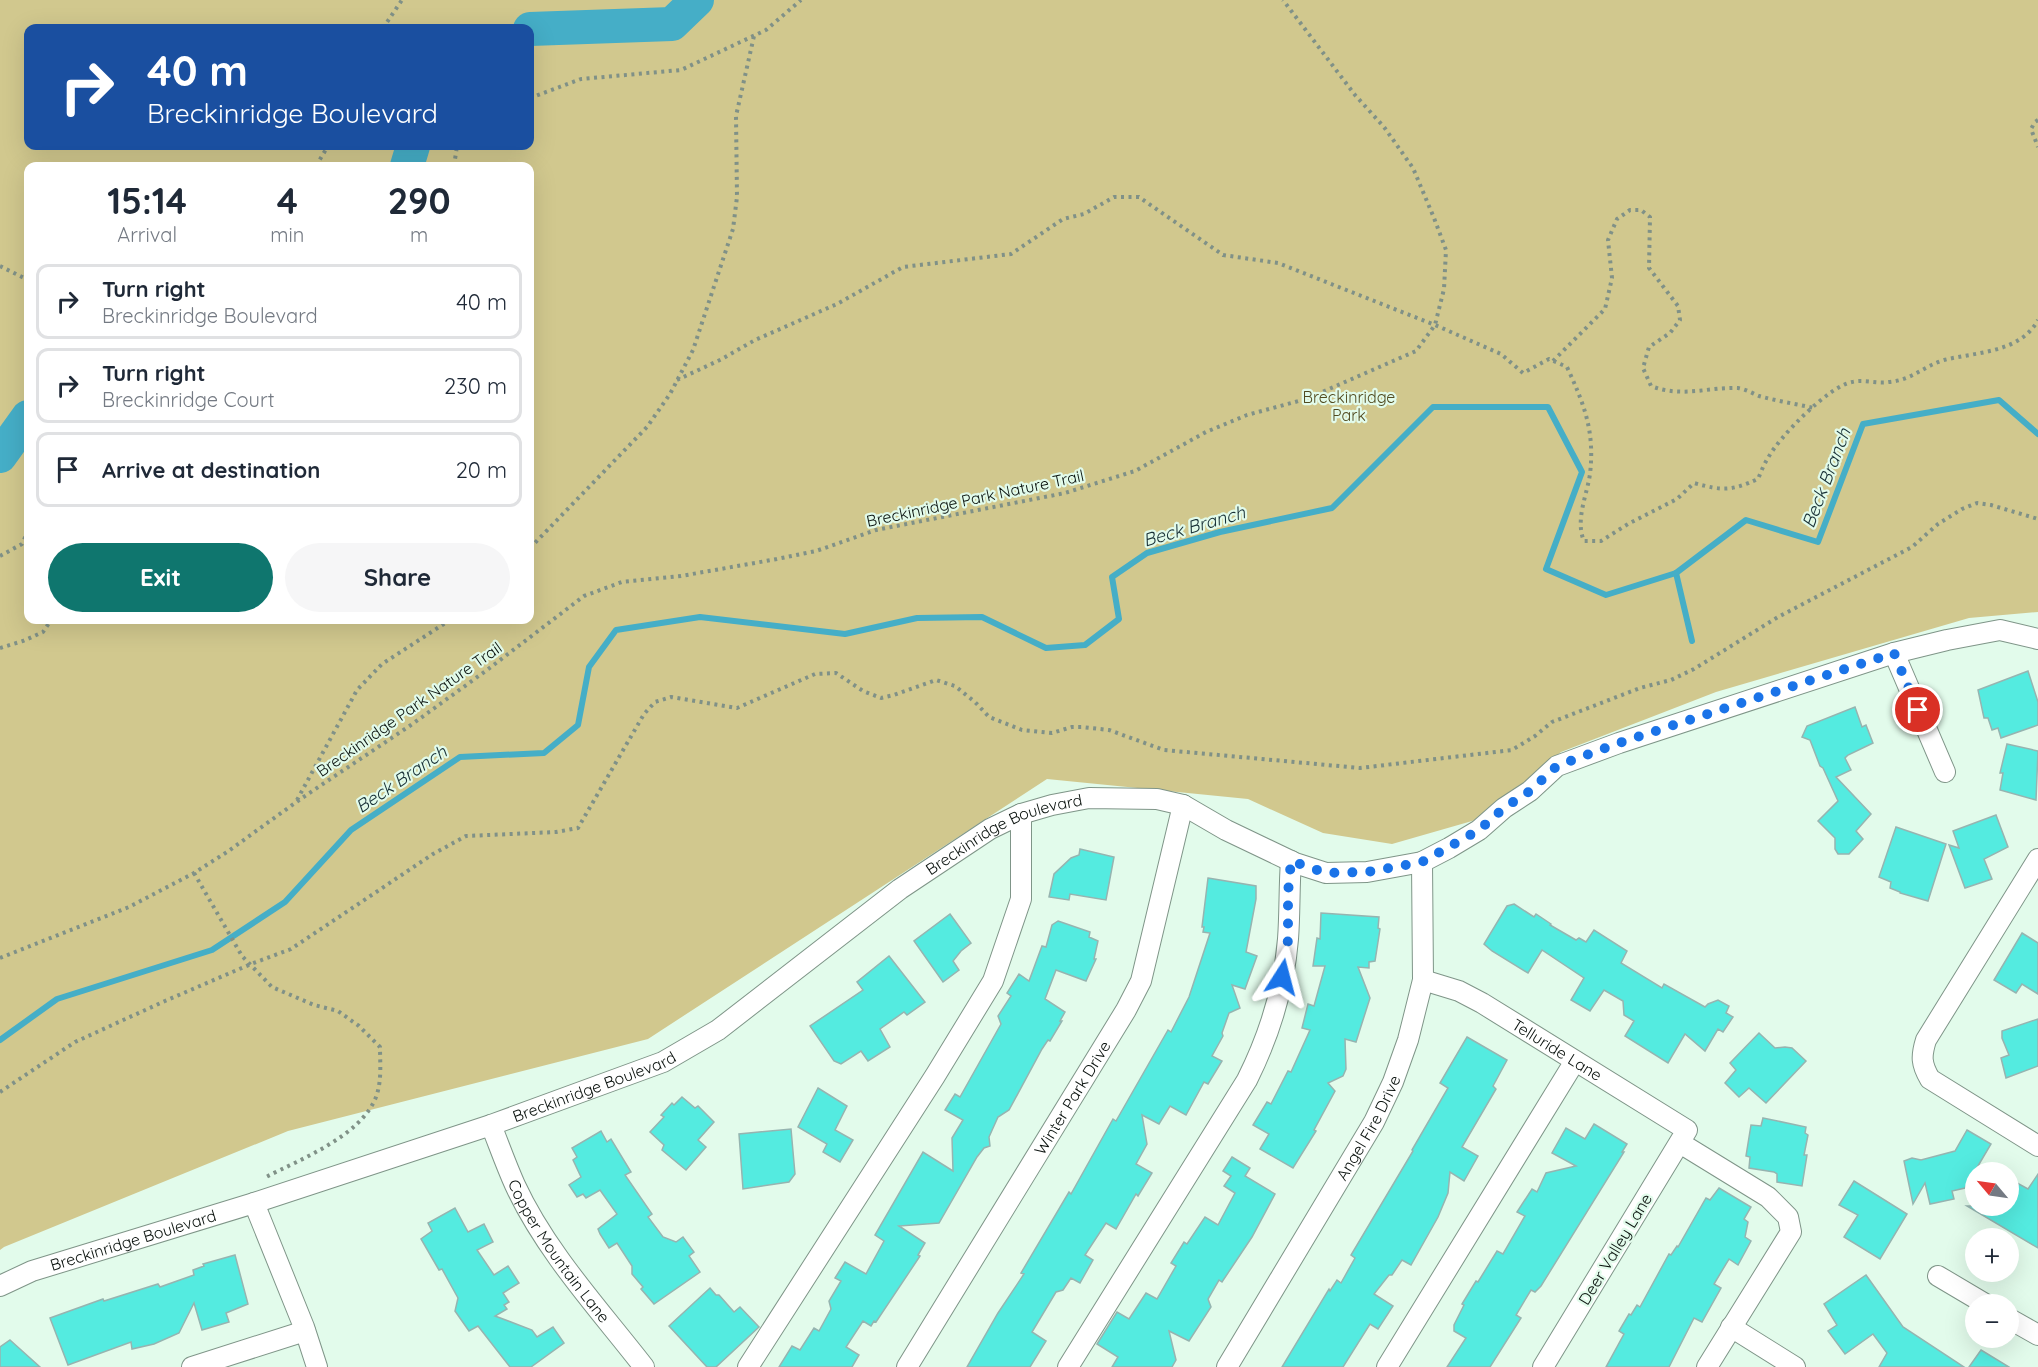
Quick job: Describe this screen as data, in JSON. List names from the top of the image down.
{
  "streets": {
    "street": [
      "Breckinridge Boulevard",
      "Telluride Lane",
      "Winter Park Drive",
      "Angel Fire Drive",
      "Deer Valley Lane",
      "Copper Mountain Lane"
    ],
    "path": ["Breckinridge Park Nature Trail"]
  },
  "crossings": [
    ["Breckinridge Boulevard", "Winter Park Drive"],
    ["Breckinridge Boulevard", "Angel Fire Drive"],
    ["Breckinridge Boulevard", "Copper Mountain Lane"],
    ["Telluride Lane", "Angel Fire Drive"],
    ["Telluride Lane", "Deer Valley Lane"]
  ],
  "water": ["Beck Branch"],
  "parks": ["Breckinridge Park"],
  "north": "top left",
  "page": {
    "turn": ["40 m", "Breckinridge Boulevard"],
    "eta": [
      "15:14",
      "Arrival",
      "4",
      "min",
      "290",
      "m"
    ],
    "list": [
      {
        "name": "Turn right",
        "note": "Breckinridge Boulevard",
        "value": "40 m"
      },
      {
        "name": "Turn right",
        "note": "Breckinridge Court",
        "value": "230 m"
      },
      {
        "name": "Arrive at destination",
        "value": "20 m"
      }
    ],
    "buttons": ["Exit", "Share"],
    "map_buttons": ["+", "−"]
  }
}
